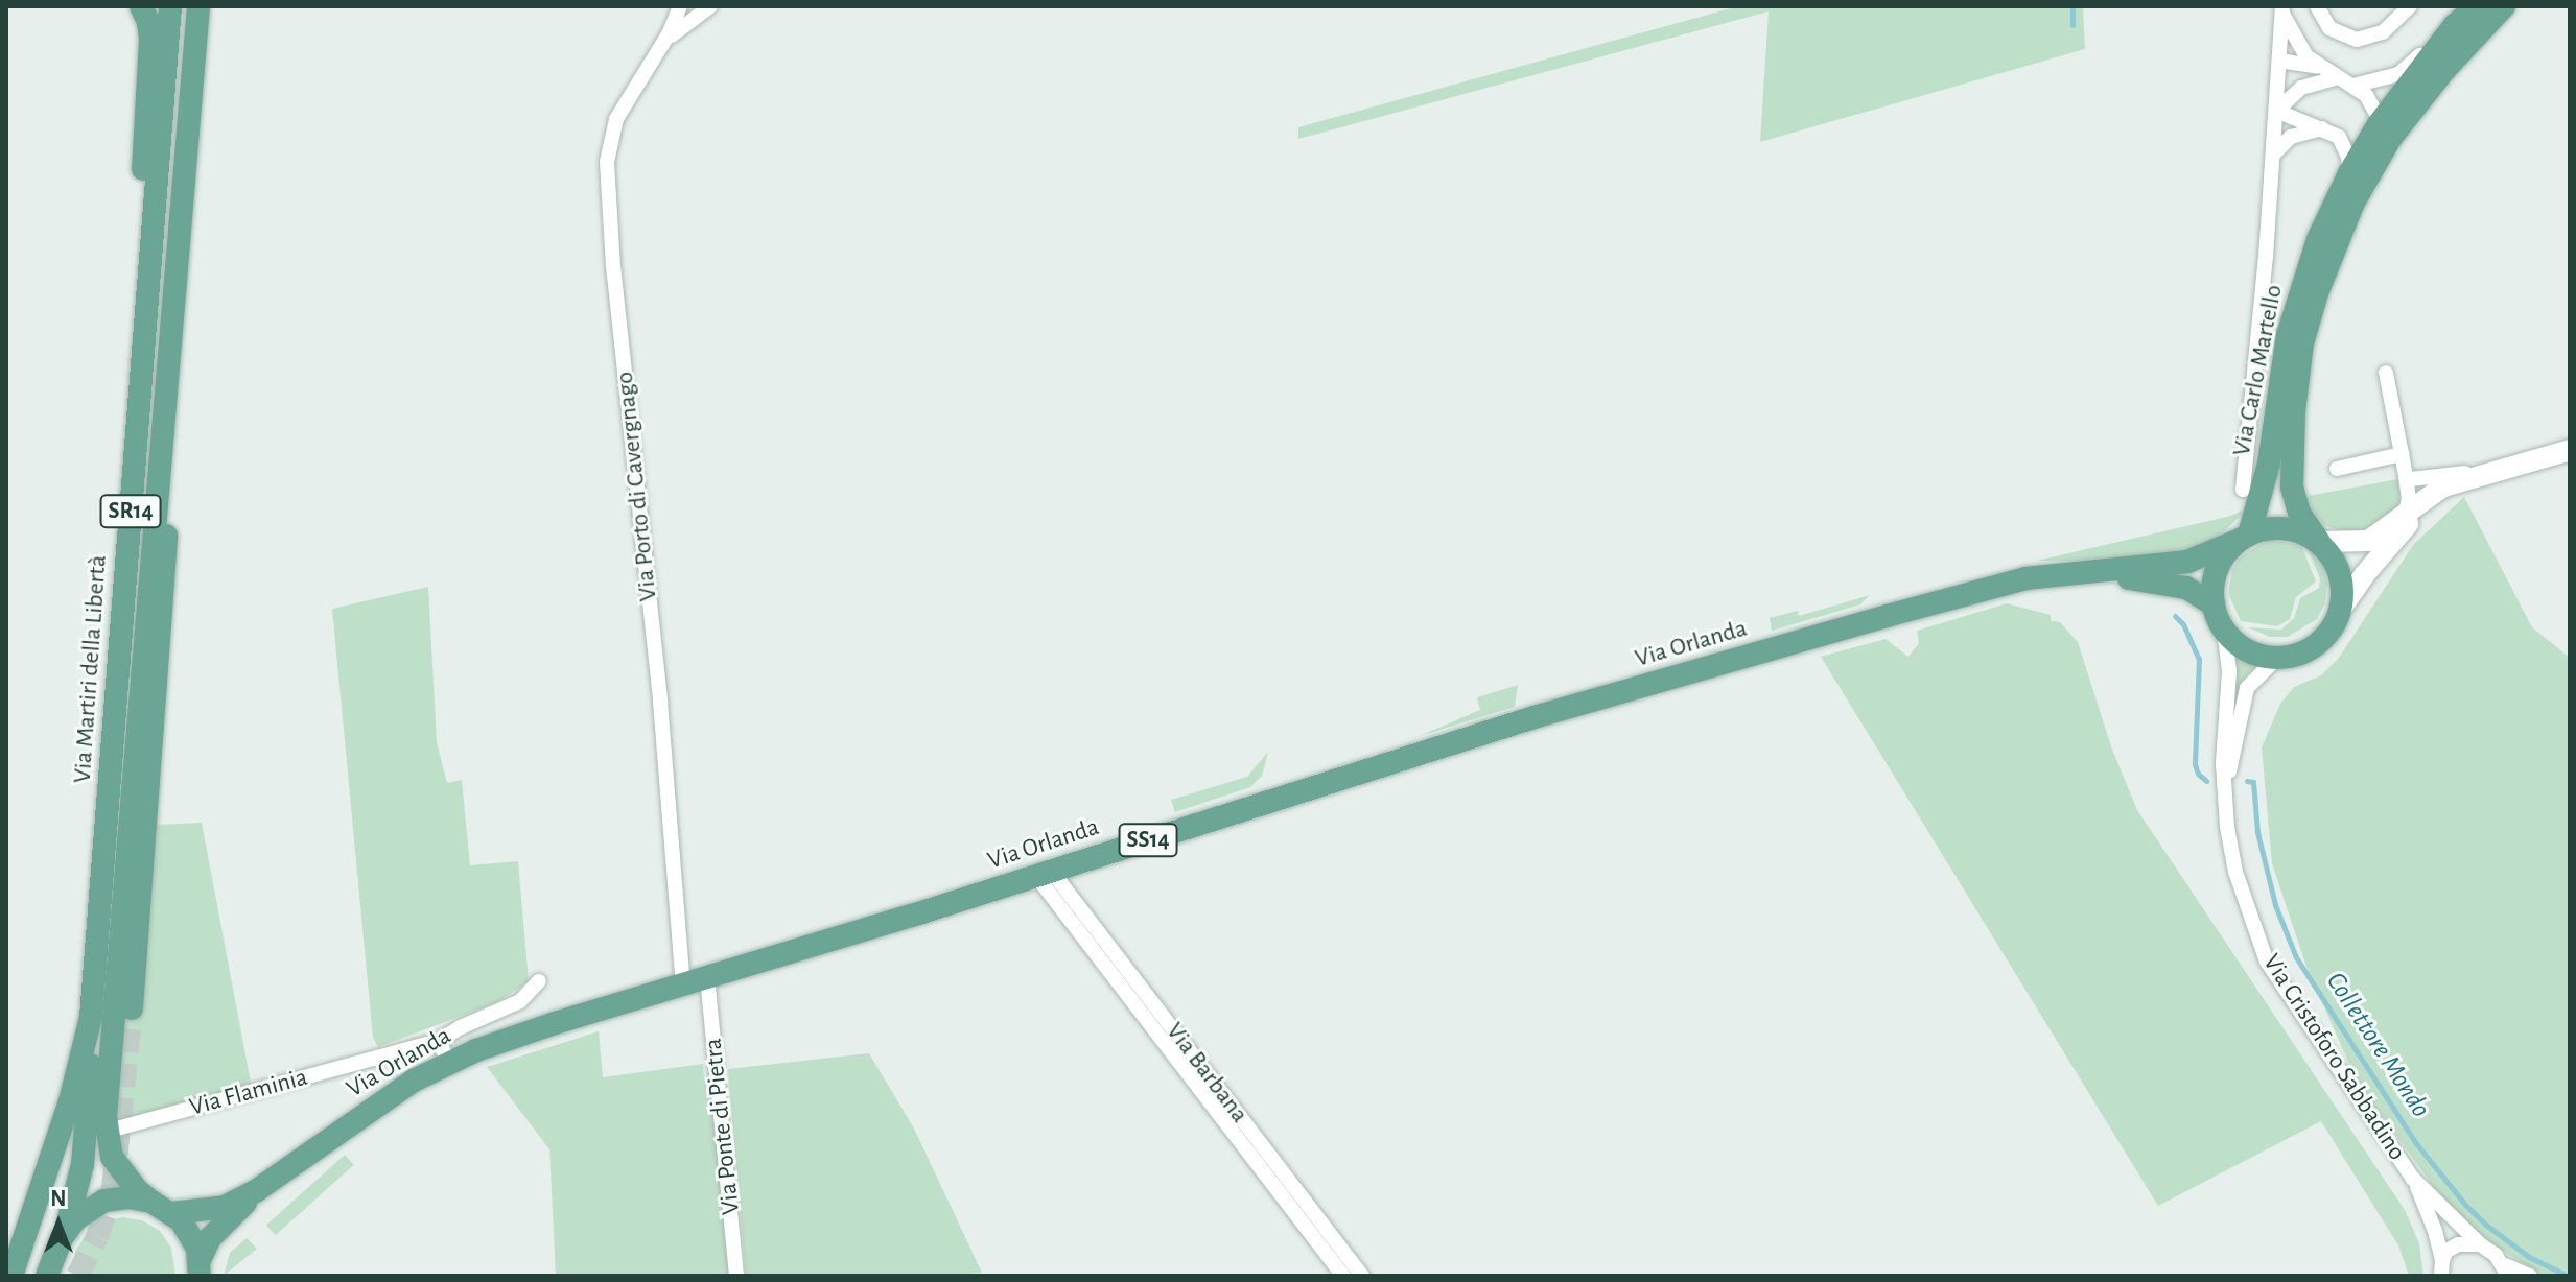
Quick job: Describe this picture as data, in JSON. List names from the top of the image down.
{
  "streets": {
    "main road": [
      "Via Carlo Martello",
      "SR14",
      "Via Orlanda",
      "Via Martiri della Libertà",
      "SS14"
    ],
    "street": [
      "Via Porto di Cavergnago",
      "Via Cristoforo Sabbadino",
      "Via Barbana",
      "Via Flaminia",
      "Via Ponte di Pietra"
    ]
  },
  "crossings": [
    ["Via Carlo Martello", "Via Orlanda"],
    ["Via Carlo Martello", "Via Cristoforo Sabbadino"],
    ["Via Porto di Cavergnago", "Via Orlanda"],
    ["SR14", "Via Martiri della Libertà"],
    ["SR14", "SS14"],
    ["Via Orlanda", "Via Martiri della Libertà"],
    ["Via Orlanda", "SS14"],
    ["Via Orlanda", "Via Cristoforo Sabbadino"],
    ["Via Orlanda", "Via Barbana"],
    ["Via Orlanda", "Via Flaminia"],
    ["Via Orlanda", "Via Ponte di Pietra"],
    ["Via Martiri della Libertà", "SS14"],
    ["Via Martiri della Libertà", "Via Flaminia"]
  ],
  "water": ["Collettore Mondo"],
  "north": "top"
}
